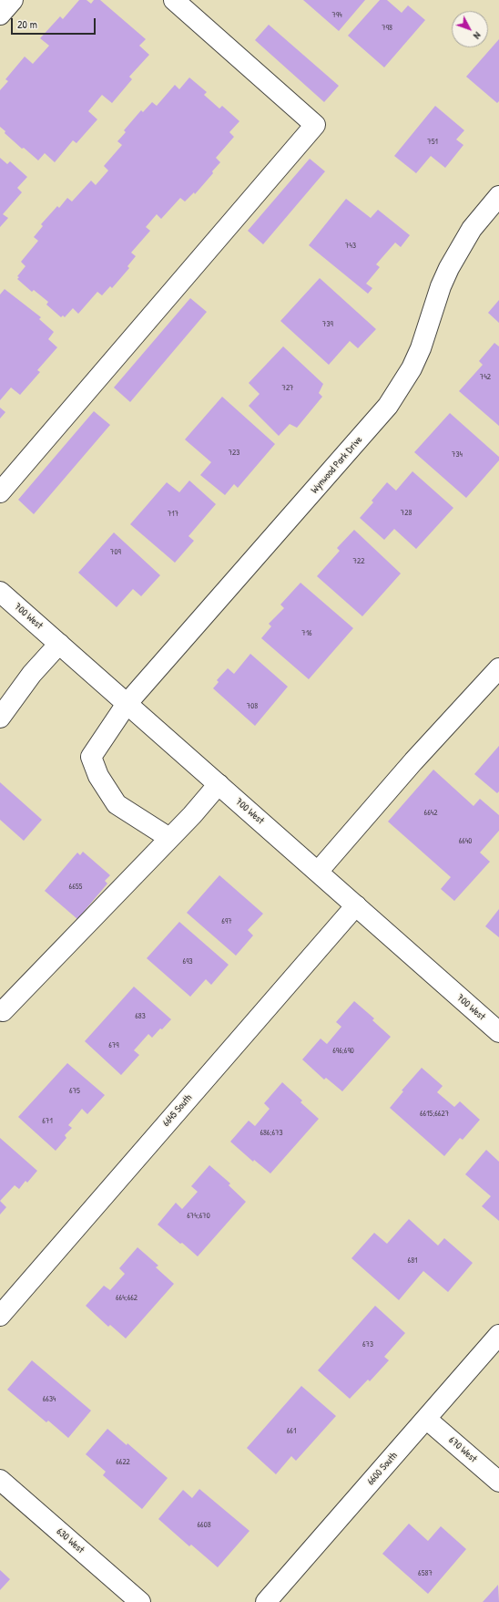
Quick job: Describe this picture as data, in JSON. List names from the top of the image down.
{
  "streets": {
    "street": [
      "Wynwood Park Drive",
      "700 West",
      "6645 South",
      "670 West",
      "6600 South",
      "630 West"
    ]
  },
  "crossings": [
    ["Wynwood Park Drive", "700 West"],
    ["700 West", "6645 South"],
    ["670 West", "6600 South"]
  ],
  "house_numbers": [
    "794",
    "798",
    "751",
    "743",
    "739",
    "742",
    "727",
    "723",
    "734",
    "728",
    "717",
    "709",
    "722",
    "716",
    "708",
    "6642",
    "6640",
    "6655",
    "697",
    "693",
    "683",
    "679",
    "696;690",
    "675",
    "6615;6627",
    "671",
    "686;673",
    "674;670",
    "681",
    "664;662",
    "673",
    "6634",
    "661",
    "6622",
    "6608",
    "6587"
  ],
  "scale_bar": "20 m",
  "north": "bottom right"
}
